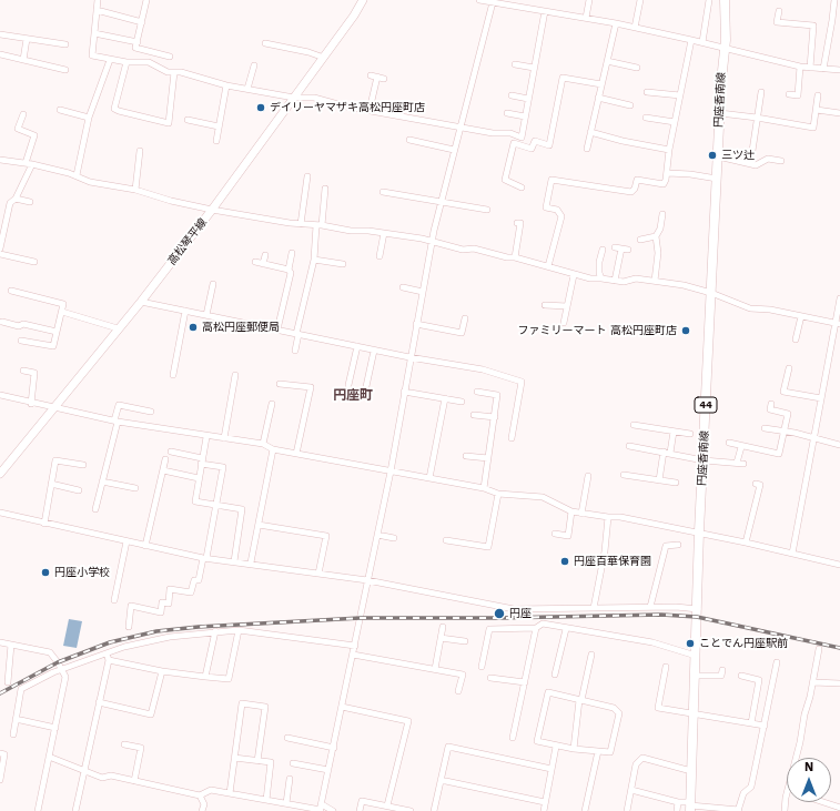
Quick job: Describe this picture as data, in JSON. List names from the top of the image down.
{
  "streets": {
    "main road": ["円座香南線", "高松琴平線", "44"]
  },
  "districts": ["円座町"],
  "places": [
    "デイリーヤマザキ高松円座町店",
    "三ツ辻",
    "高松円座郵便局",
    "ファミリーマート 高松円座町店",
    "円座百華保育園",
    "円座小学校",
    "円座",
    "ことでん円座駅前"
  ],
  "north": "top"
}
